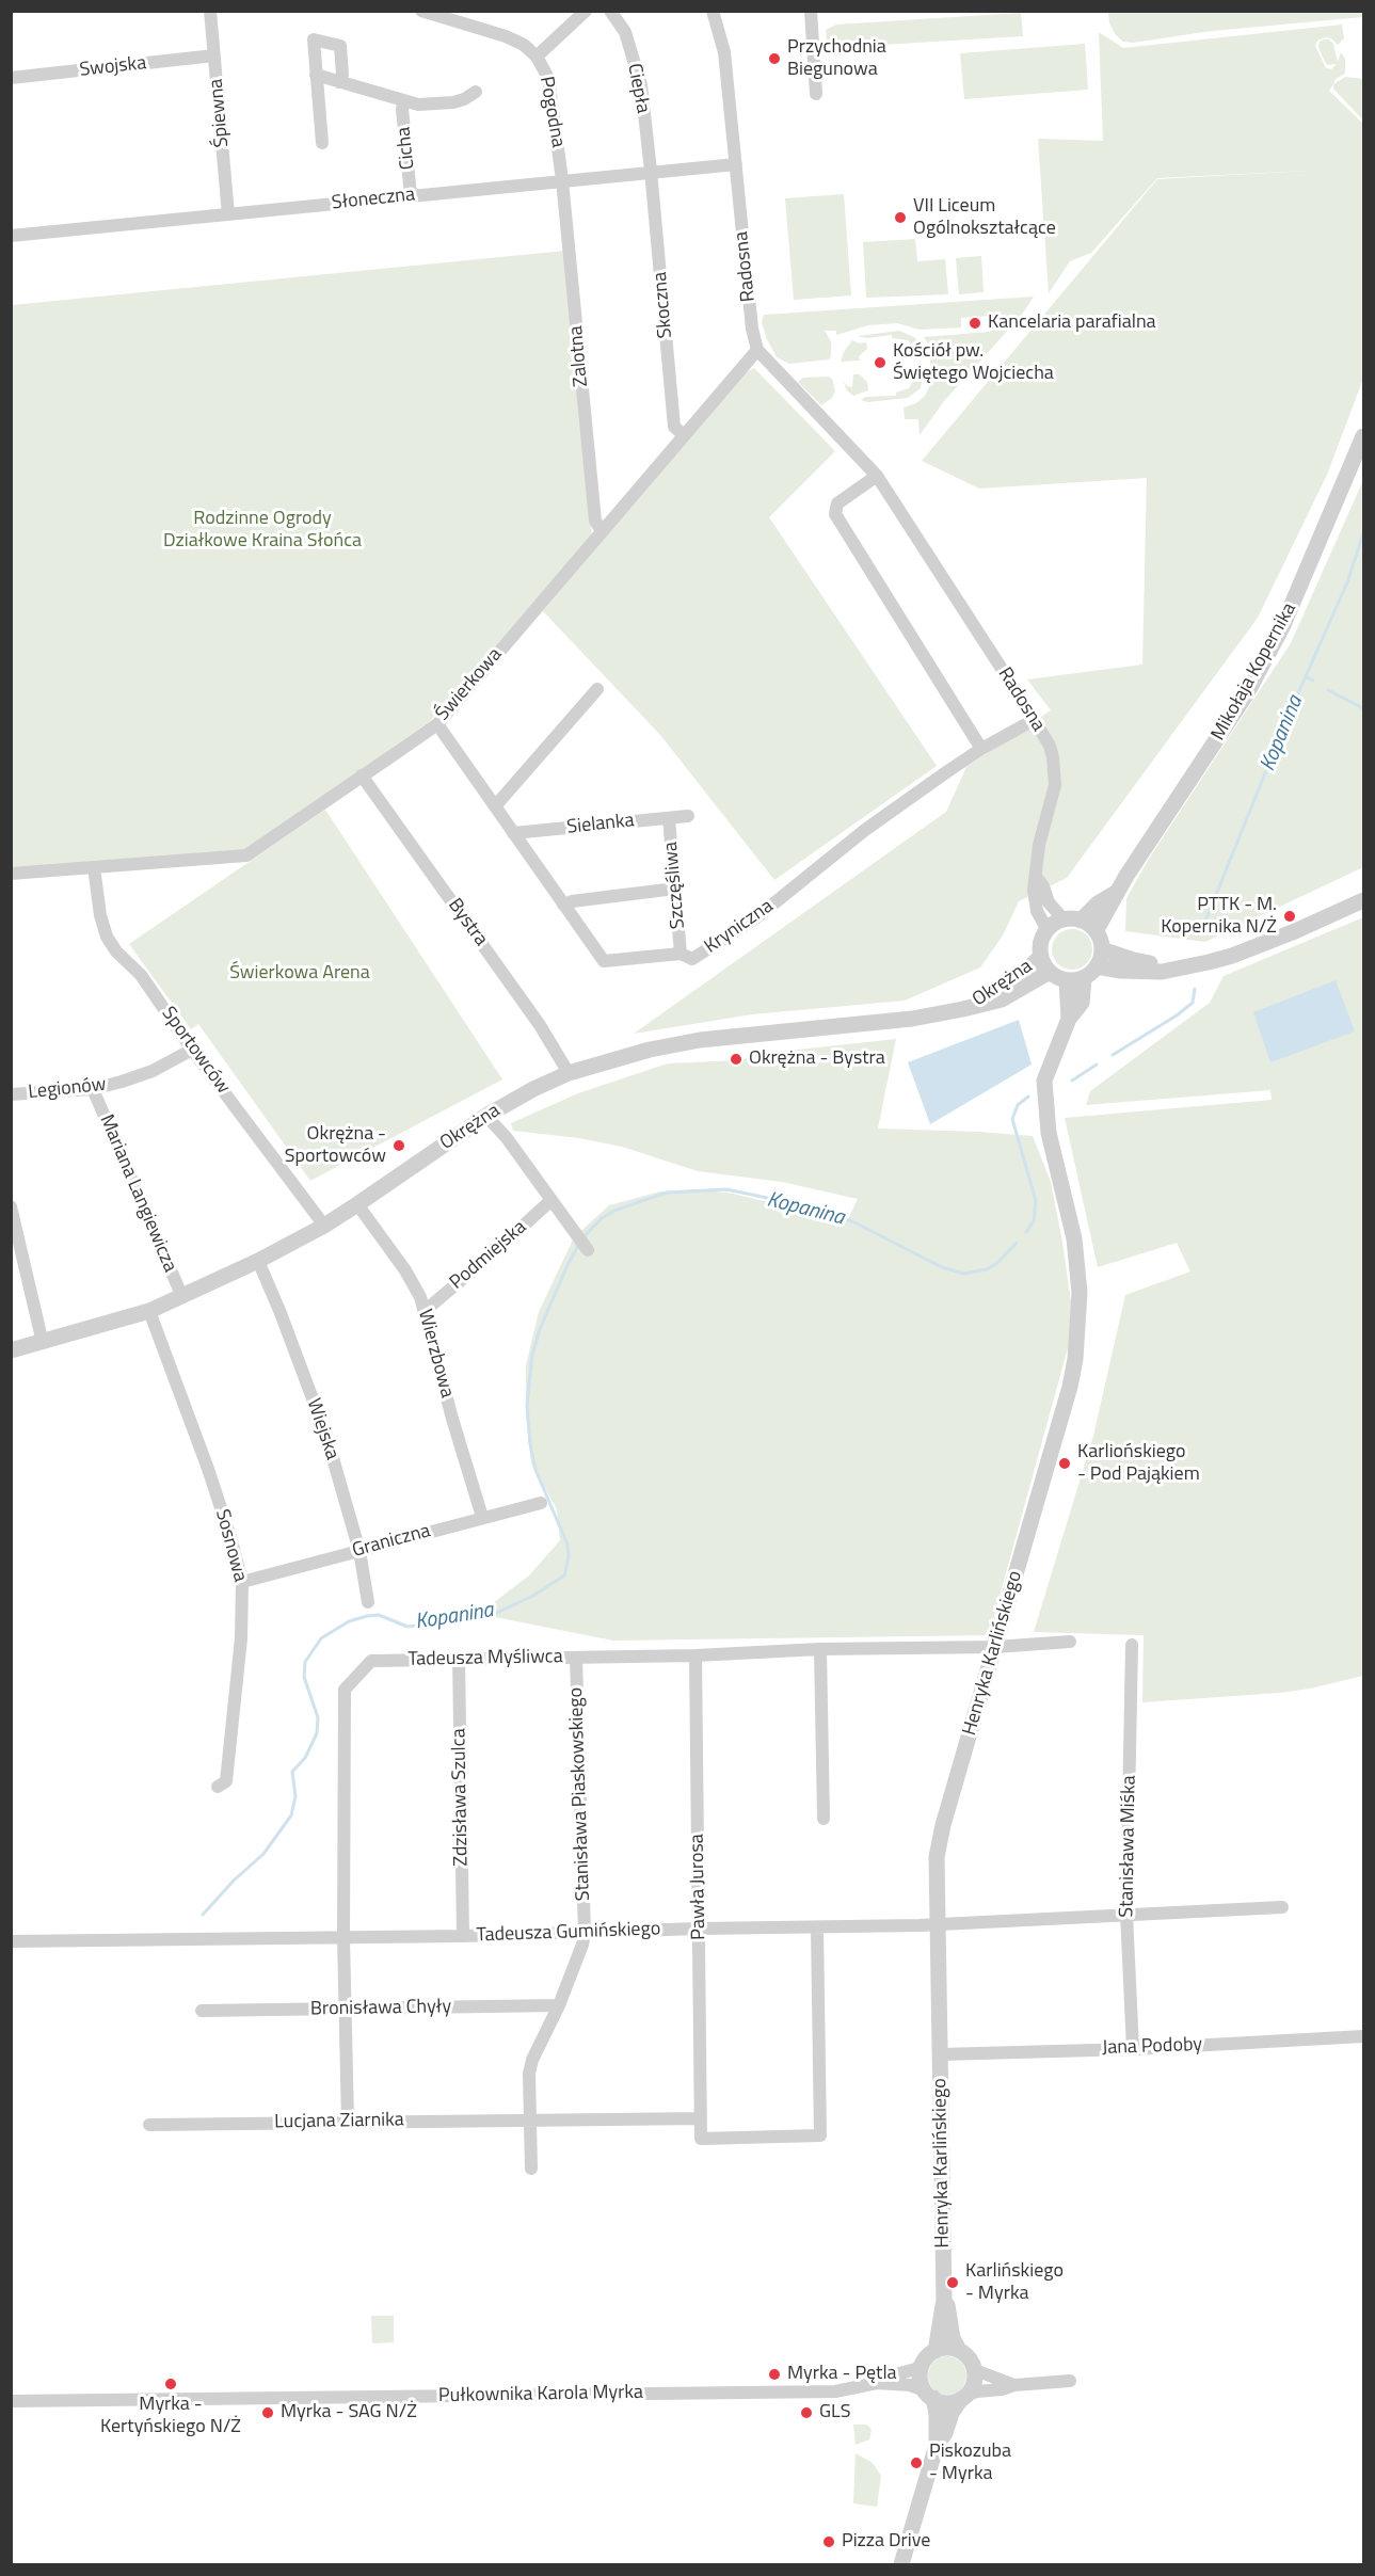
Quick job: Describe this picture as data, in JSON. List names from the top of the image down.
{
  "streets": {
    "street": [
      "Swojska",
      "Ciepła",
      "Pogodna",
      "Śpiewna",
      "Cicha",
      "Słoneczna",
      "Radosna",
      "Skoczna",
      "Zalotna",
      "Mikołaja Kopernika",
      "Świerkowa",
      "Sielanka",
      "Szczęśliwa",
      "Bystra",
      "Kryniczna",
      "Okrężna",
      "Sportowców",
      "Legionów",
      "Mariana Langiewicza",
      "Podmiejska",
      "Wierzbowa",
      "Wiejska",
      "Graniczna",
      "Sosnowa",
      "Henryka Karlińskiego",
      "Tadeusza Myśliwca",
      "Stanisława Piaskowskiego",
      "Zdzisława Szulca",
      "Stanisława Miśka",
      "Pawła Jurosa",
      "Tadeusza Gumińskiego",
      "Bronisława Chyły",
      "Jana Podoby",
      "Lucjana Ziarnika",
      "Pułkownika Karola Myrka"
    ]
  },
  "crossings": [
    ["Swojska", "Śpiewna"],
    ["Ciepła", "Słoneczna"],
    ["Ciepła", "Skoczna"],
    ["Pogodna", "Słoneczna"],
    ["Pogodna", "Zalotna"],
    ["Śpiewna", "Słoneczna"],
    ["Cicha", "Słoneczna"],
    ["Słoneczna", "Radosna"],
    ["Słoneczna", "Skoczna"],
    ["Słoneczna", "Zalotna"],
    ["Radosna", "Mikołaja Kopernika"],
    ["Radosna", "Świerkowa"],
    ["Radosna", "Kryniczna"],
    ["Radosna", "Okrężna"],
    ["Radosna", "Henryka Karlińskiego"],
    ["Skoczna", "Świerkowa"],
    ["Zalotna", "Świerkowa"],
    ["Mikołaja Kopernika", "Okrężna"],
    ["Mikołaja Kopernika", "Henryka Karlińskiego"],
    ["Świerkowa", "Bystra"],
    ["Świerkowa", "Kryniczna"],
    ["Świerkowa", "Sportowców"],
    ["Sielanka", "Szczęśliwa"],
    ["Sielanka", "Kryniczna"],
    ["Szczęśliwa", "Kryniczna"],
    ["Bystra", "Okrężna"],
    ["Okrężna", "Sportowców"],
    ["Okrężna", "Mariana Langiewicza"],
    ["Okrężna", "Wierzbowa"],
    ["Okrężna", "Wiejska"],
    ["Okrężna", "Sosnowa"],
    ["Okrężna", "Henryka Karlińskiego"],
    ["Sportowców", "Legionów"],
    ["Legionów", "Mariana Langiewicza"],
    ["Podmiejska", "Wierzbowa"],
    ["Wierzbowa", "Graniczna"],
    ["Wiejska", "Graniczna"],
    ["Graniczna", "Sosnowa"],
    ["Henryka Karlińskiego", "Tadeusza Myśliwca"],
    ["Henryka Karlińskiego", "Tadeusza Gumińskiego"],
    ["Henryka Karlińskiego", "Jana Podoby"],
    ["Henryka Karlińskiego", "Pułkownika Karola Myrka"],
    ["Tadeusza Myśliwca", "Stanisława Piaskowskiego"],
    ["Tadeusza Myśliwca", "Zdzisława Szulca"],
    ["Tadeusza Myśliwca", "Pawła Jurosa"],
    ["Tadeusza Myśliwca", "Tadeusza Gumińskiego"],
    ["Tadeusza Myśliwca", "Bronisława Chyły"],
    ["Tadeusza Myśliwca", "Lucjana Ziarnika"],
    ["Stanisława Piaskowskiego", "Tadeusza Gumińskiego"],
    ["Stanisława Piaskowskiego", "Bronisława Chyły"],
    ["Stanisława Piaskowskiego", "Lucjana Ziarnika"],
    ["Zdzisława Szulca", "Tadeusza Gumińskiego"],
    ["Stanisława Miśka", "Tadeusza Gumińskiego"],
    ["Stanisława Miśka", "Jana Podoby"],
    ["Pawła Jurosa", "Tadeusza Gumińskiego"],
    ["Pawła Jurosa", "Lucjana Ziarnika"]
  ],
  "water": ["Kopanina"],
  "parks": ["Rodzinne Ogrody Działkowe Kraina Słońca", "Świerkowa Arena"],
  "places": [
    "Przychodnia Biegunowa",
    "VII Liceum Ogólnokształcące",
    "Kancelaria parafialna",
    "Kościół pw. Świętego Wojciecha",
    "PTTK - M. Kopernika N/Ż",
    "Okrężna - Bystra",
    "Okrężna - Sportowców",
    "Karliońskiego - Pod Pająkiem",
    "Karlińskiego - Myrka",
    "Myrka - Pętla",
    "Myrka - Kertyńskiego N/Ż",
    "Myrka - SAG N/Ż",
    "GLS",
    "Piskozuba - Myrka",
    "Pizza Drive"
  ]
}
